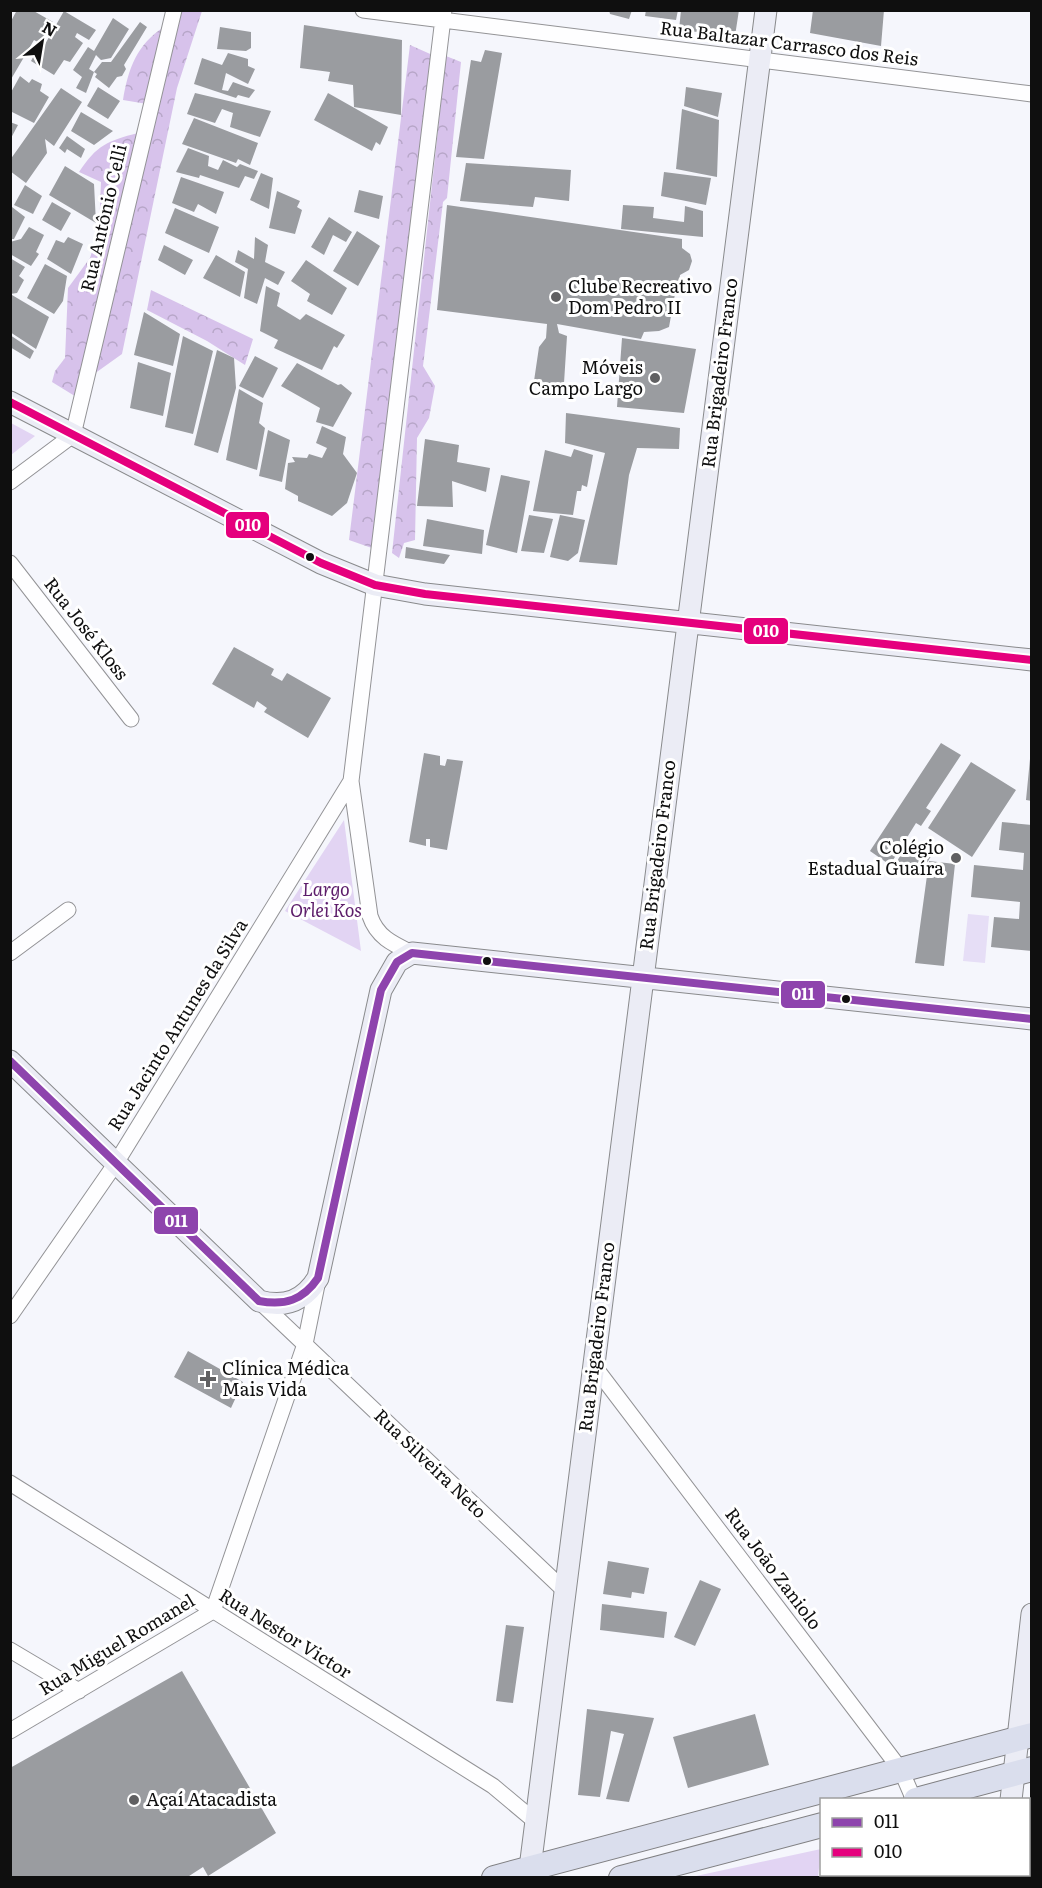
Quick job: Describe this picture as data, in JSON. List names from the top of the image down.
{
  "streets": {
    "main road": ["Rua Brigadeiro Franco", "Rua Silveira Neto"],
    "street": [
      "Rua Baltazar Carrasco dos Reis",
      "Rua Antônio Celli",
      "Rua José Kloss",
      "Rua Jacinto Antunes da Silva",
      "Rua João Zaniolo",
      "Rua Nestor Victor",
      "Rua Miguel Romanel"
    ]
  },
  "crossings": [
    ["Rua Baltazar Carrasco dos Reis", "Rua Brigadeiro Franco"],
    ["Rua Brigadeiro Franco", "Rua Silveira Neto"],
    ["Rua Brigadeiro Franco", "Rua João Zaniolo"],
    ["Rua Brigadeiro Franco", "Rua Nestor Victor"],
    ["Rua Jacinto Antunes da Silva", "Rua Silveira Neto"],
    ["Rua Nestor Victor", "Rua Miguel Romanel"]
  ],
  "parks": ["Largo Orlei Kos"],
  "places": {
    "other": [
      "Clube Recreativo Dom Pedro II",
      "Móveis Campo Largo",
      "Colégio Estadual Guaíra",
      "Açaí Atacadista"
    ],
    "health": ["Clínica Médica Mais Vida"]
  },
  "lines": ["transit line 010", "transit line 011"],
  "legend": ["011", "010"],
  "north": "top right"
}
